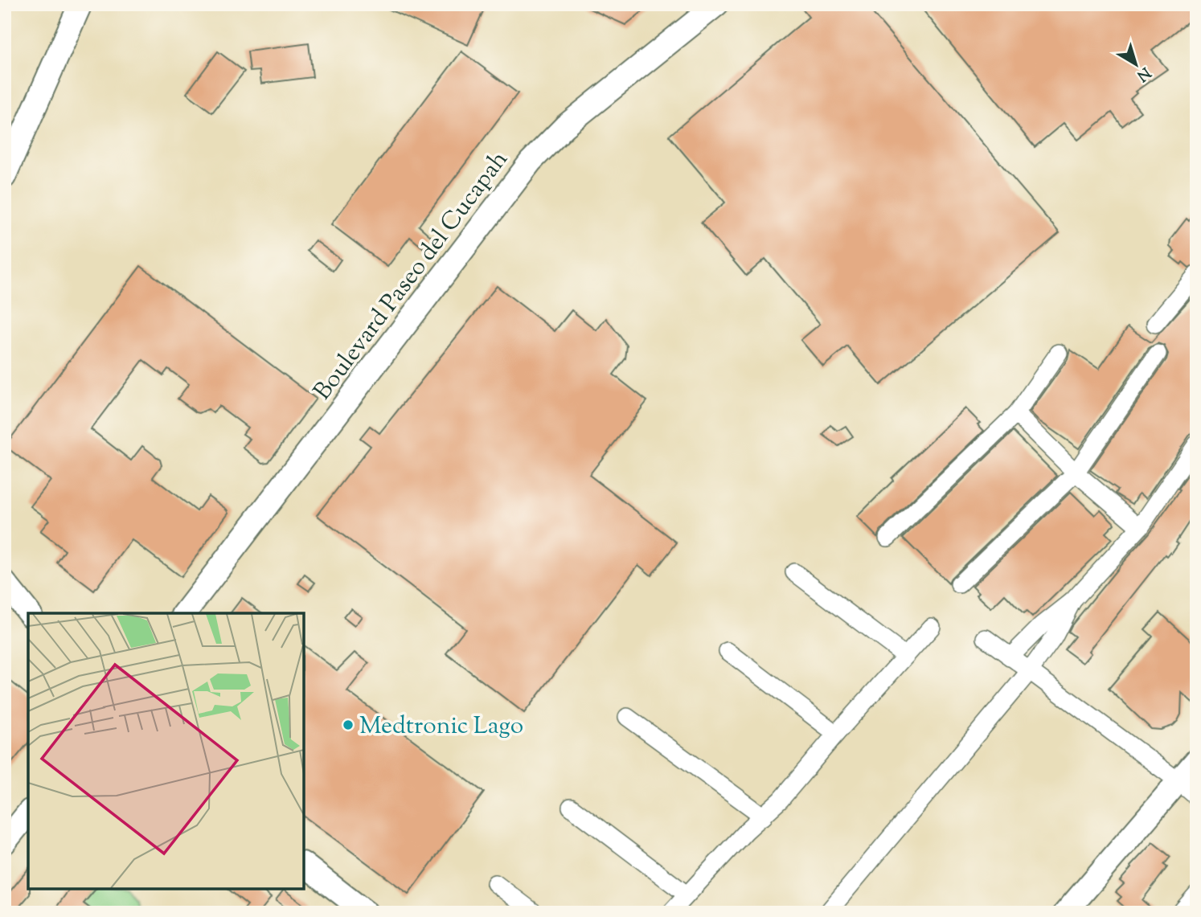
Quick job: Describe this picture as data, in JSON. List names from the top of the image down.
{
  "streets": {
    "main road": ["Boulevard Paseo del Cucapah"]
  },
  "places": ["Medtronic Lago"],
  "north": "bottom right"
}
